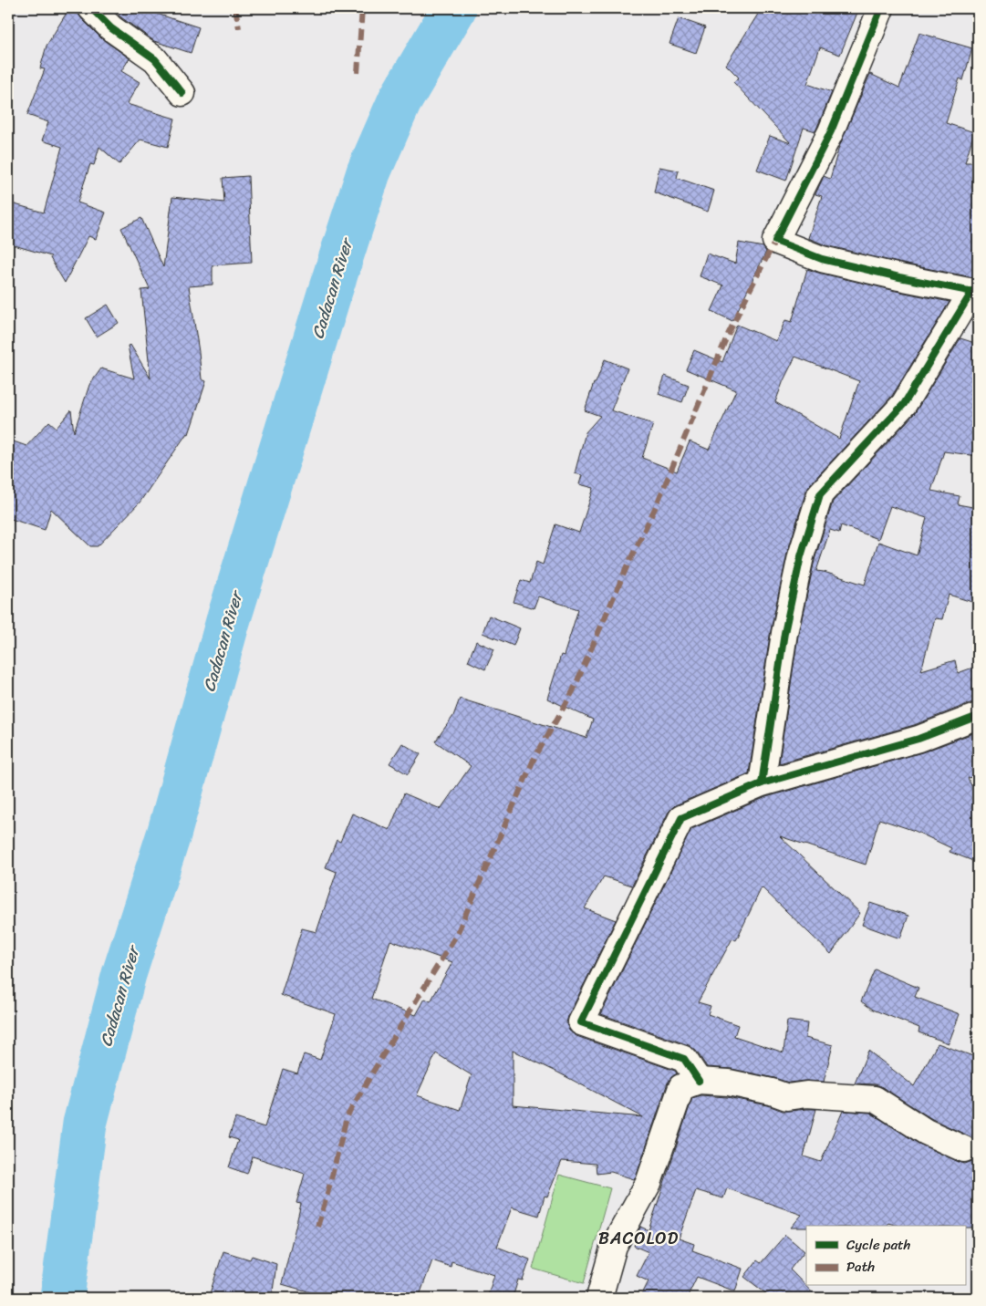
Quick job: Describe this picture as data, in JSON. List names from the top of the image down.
{
  "districts": ["BACOLOD"],
  "water": ["Cadacan River"],
  "legend": ["Cycle path", "Path"]
}
